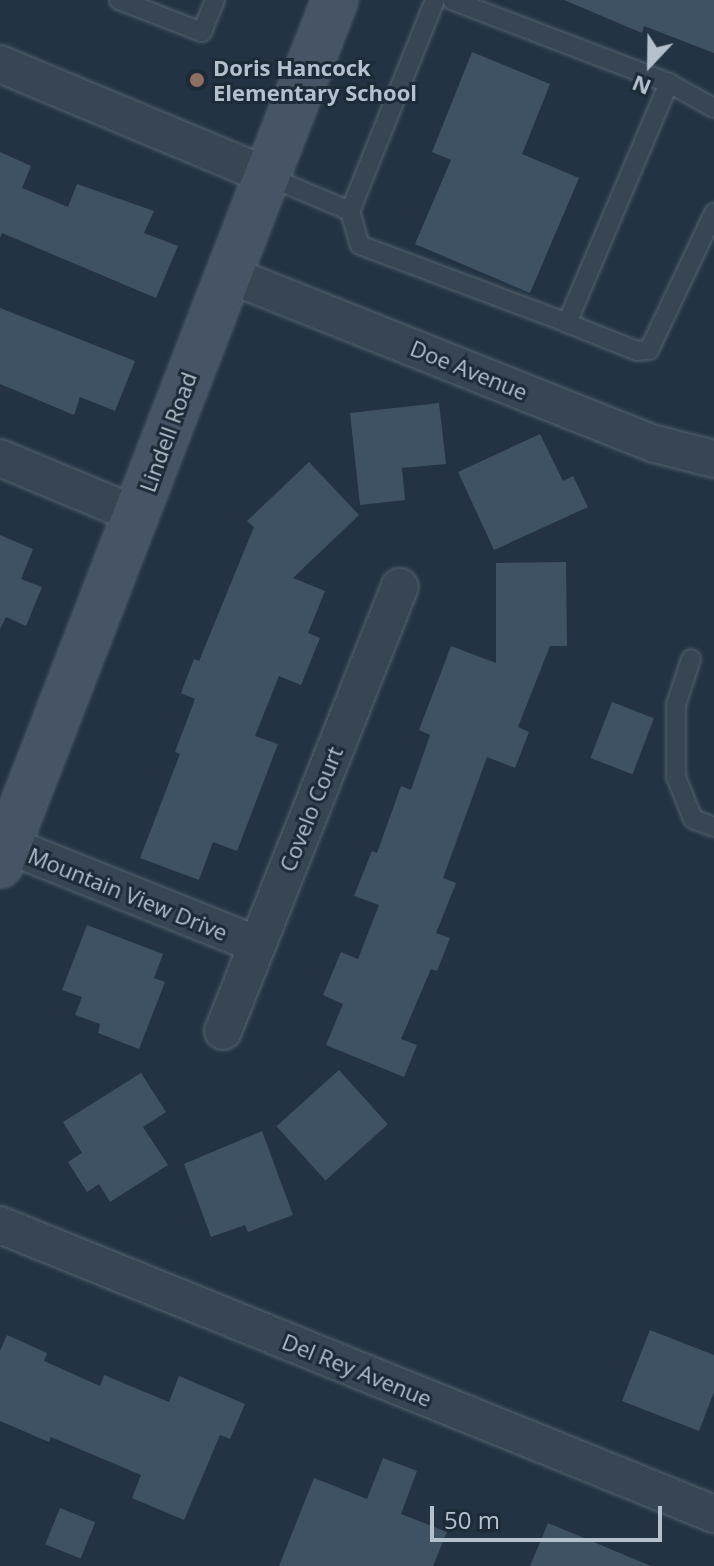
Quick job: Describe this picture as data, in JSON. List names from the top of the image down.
{
  "streets": {
    "street": [
      "Doe Avenue",
      "Lindell Road",
      "Covelo Court",
      "Mountain View Drive",
      "Del Rey Avenue"
    ]
  },
  "crossings": [
    ["Doe Avenue", "Lindell Road"],
    ["Lindell Road", "Mountain View Drive"],
    ["Covelo Court", "Mountain View Drive"]
  ],
  "places": ["Doris Hancock Elementary School"],
  "scale_bar": "50 m",
  "north": "bottom"
}
